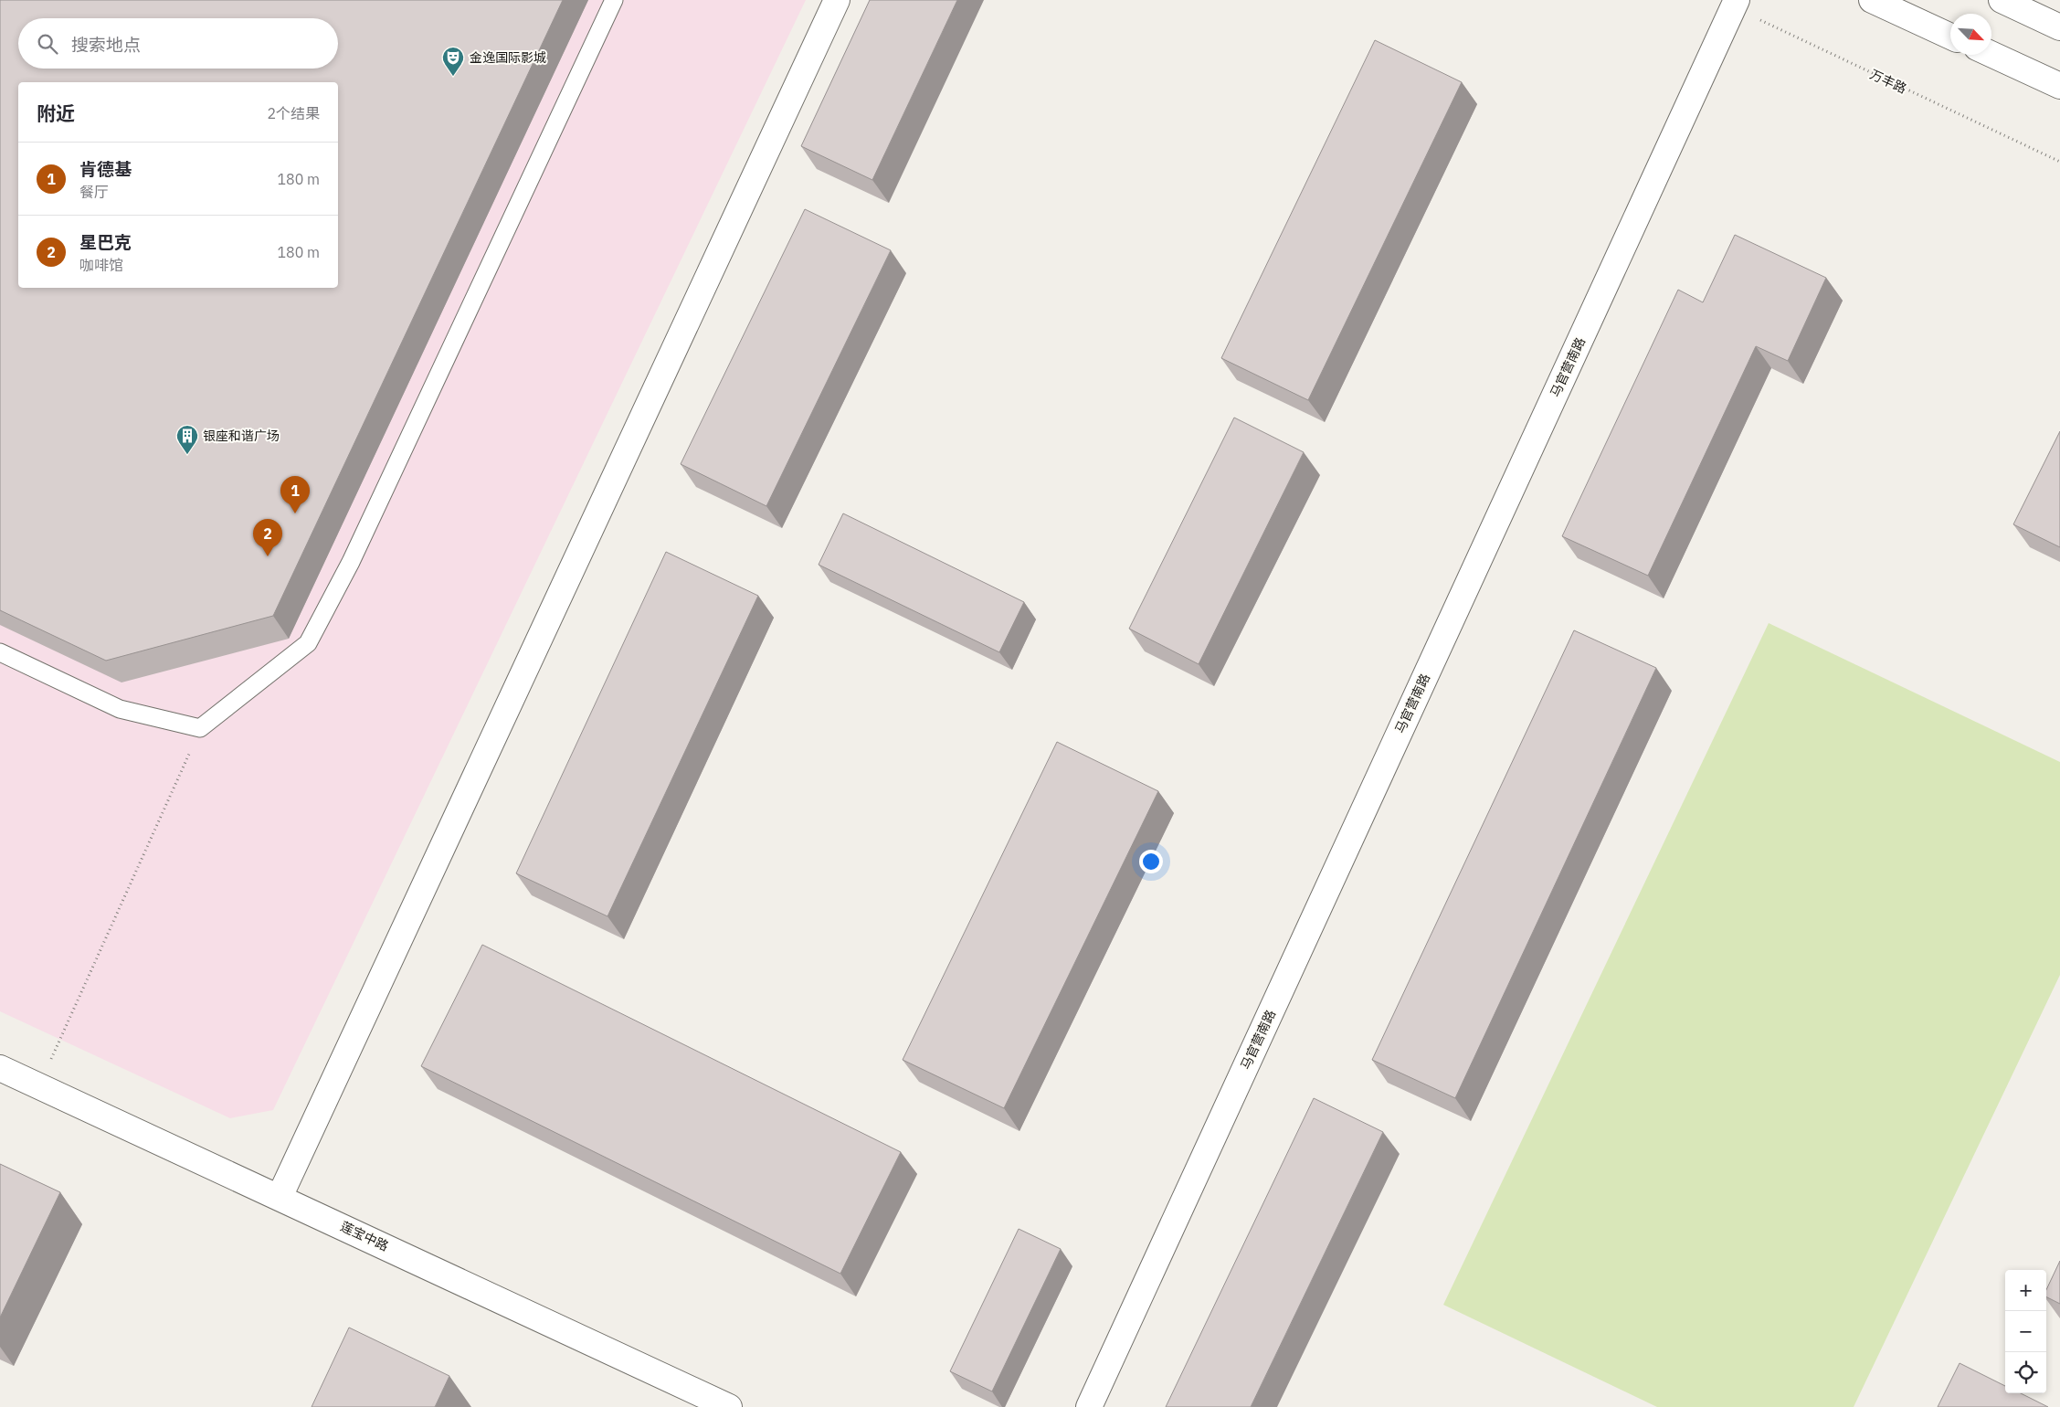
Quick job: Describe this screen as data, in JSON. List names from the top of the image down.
{
  "streets": {
    "street": ["马官营南路", "莲宝中路"],
    "path": ["万丰路"]
  },
  "crossings": [
    ["万丰路", "马官营南路"]
  ],
  "places": {
    "theatre": ["金逸国际影城"],
    "building": ["银座和谐广场"]
  },
  "north": "bottom right",
  "page": {
    "search": "搜索地点",
    "heading": ["附近", "2个结果"],
    "list": [
      {
        "mark": "1",
        "name": "肯德基",
        "note": "餐厅",
        "value": "180 m"
      },
      {
        "mark": "2",
        "name": "星巴克",
        "note": "咖啡馆",
        "value": "180 m"
      }
    ],
    "pins": ["1", "2"],
    "map_buttons": ["+", "−"]
  }
}
